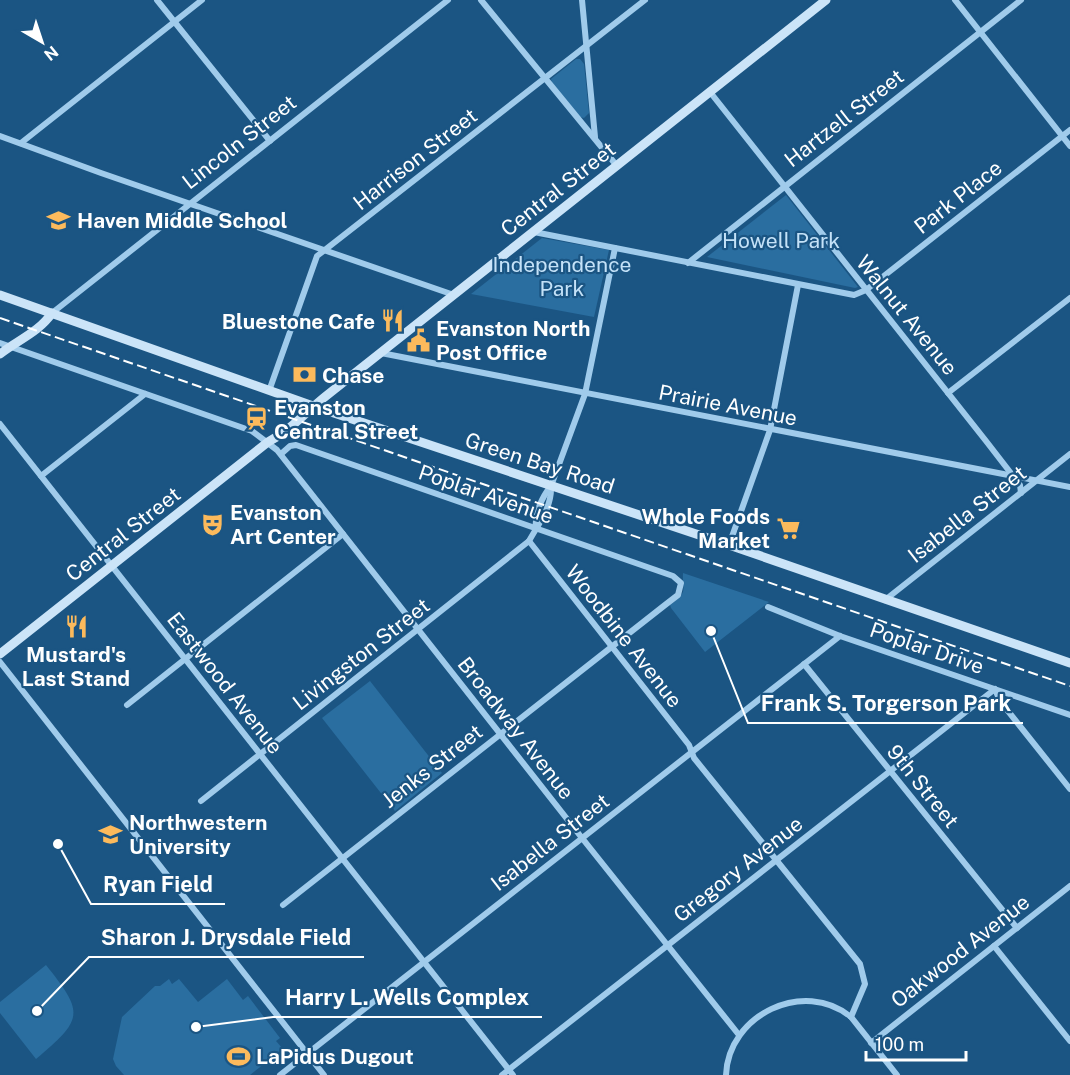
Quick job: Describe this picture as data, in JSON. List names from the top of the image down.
{
  "streets": {
    "main road": ["Lincoln Street", "Central Street", "Green Bay Road"],
    "street": [
      "Hartzell Street",
      "Harrison Street",
      "Park Place",
      "Walnut Avenue",
      "Prairie Avenue",
      "Poplar Avenue",
      "Isabella Street",
      "Woodbine Avenue",
      "Poplar Drive",
      "Livingston Street",
      "Eastwood Avenue",
      "Broadway Avenue",
      "Jenks Street",
      "9th Street",
      "Gregory Avenue",
      "Oakwood Avenue"
    ]
  },
  "crossings": [
    ["Hartzell Street", "Walnut Avenue"],
    ["Lincoln Street", "Green Bay Road"],
    ["Harrison Street", "Green Bay Road"],
    ["Central Street", "Walnut Avenue"],
    ["Central Street", "Prairie Avenue"],
    ["Central Street", "Green Bay Road"],
    ["Central Street", "Eastwood Avenue"],
    ["Central Street", "Broadway Avenue"],
    ["Park Place", "Walnut Avenue"],
    ["Walnut Avenue", "Prairie Avenue"],
    ["Walnut Avenue", "Isabella Street"],
    ["Prairie Avenue", "Isabella Street"],
    ["Prairie Avenue", "Livingston Street"],
    ["Green Bay Road", "Isabella Street"],
    ["Green Bay Road", "Livingston Street"],
    ["Poplar Avenue", "Livingston Street"],
    ["Poplar Avenue", "Broadway Avenue"],
    ["Poplar Avenue", "Jenks Street"],
    ["Isabella Street", "Woodbine Avenue"],
    ["Isabella Street", "Poplar Drive"],
    ["Isabella Street", "Eastwood Avenue"],
    ["Isabella Street", "Broadway Avenue"],
    ["Isabella Street", "9th Street"],
    ["Woodbine Avenue", "Livingston Street"],
    ["Woodbine Avenue", "Jenks Street"],
    ["Woodbine Avenue", "Gregory Avenue"],
    ["Poplar Drive", "Gregory Avenue"],
    ["Livingston Street", "Eastwood Avenue"],
    ["Livingston Street", "Broadway Avenue"],
    ["Eastwood Avenue", "Jenks Street"],
    ["Eastwood Avenue", "Gregory Avenue"],
    ["Broadway Avenue", "Jenks Street"],
    ["Broadway Avenue", "Gregory Avenue"],
    ["9th Street", "Gregory Avenue"],
    ["9th Street", "Oakwood Avenue"]
  ],
  "parks": ["Howell Park", "Independence Park"],
  "places": {
    "school or university": ["Haven Middle School", "Northwestern University"],
    "restaurant": ["Bluestone Cafe", "Mustard's Last Stand"],
    "public building": ["Evanston North Post Office"],
    "bank": ["Chase"],
    "station": ["Evanston Central Street"],
    "theatre": ["Evanston Art Center"],
    "supermarket": ["Whole Foods Market"],
    "other": [
      "Frank S. Torgerson Park",
      "Ryan Field",
      "Sharon J. Drysdale Field",
      "Harry L. Wells Complex"
    ],
    "sports": ["LaPidus Dugout"]
  },
  "scale_bar": "100 m",
  "north": "bottom right"
}
